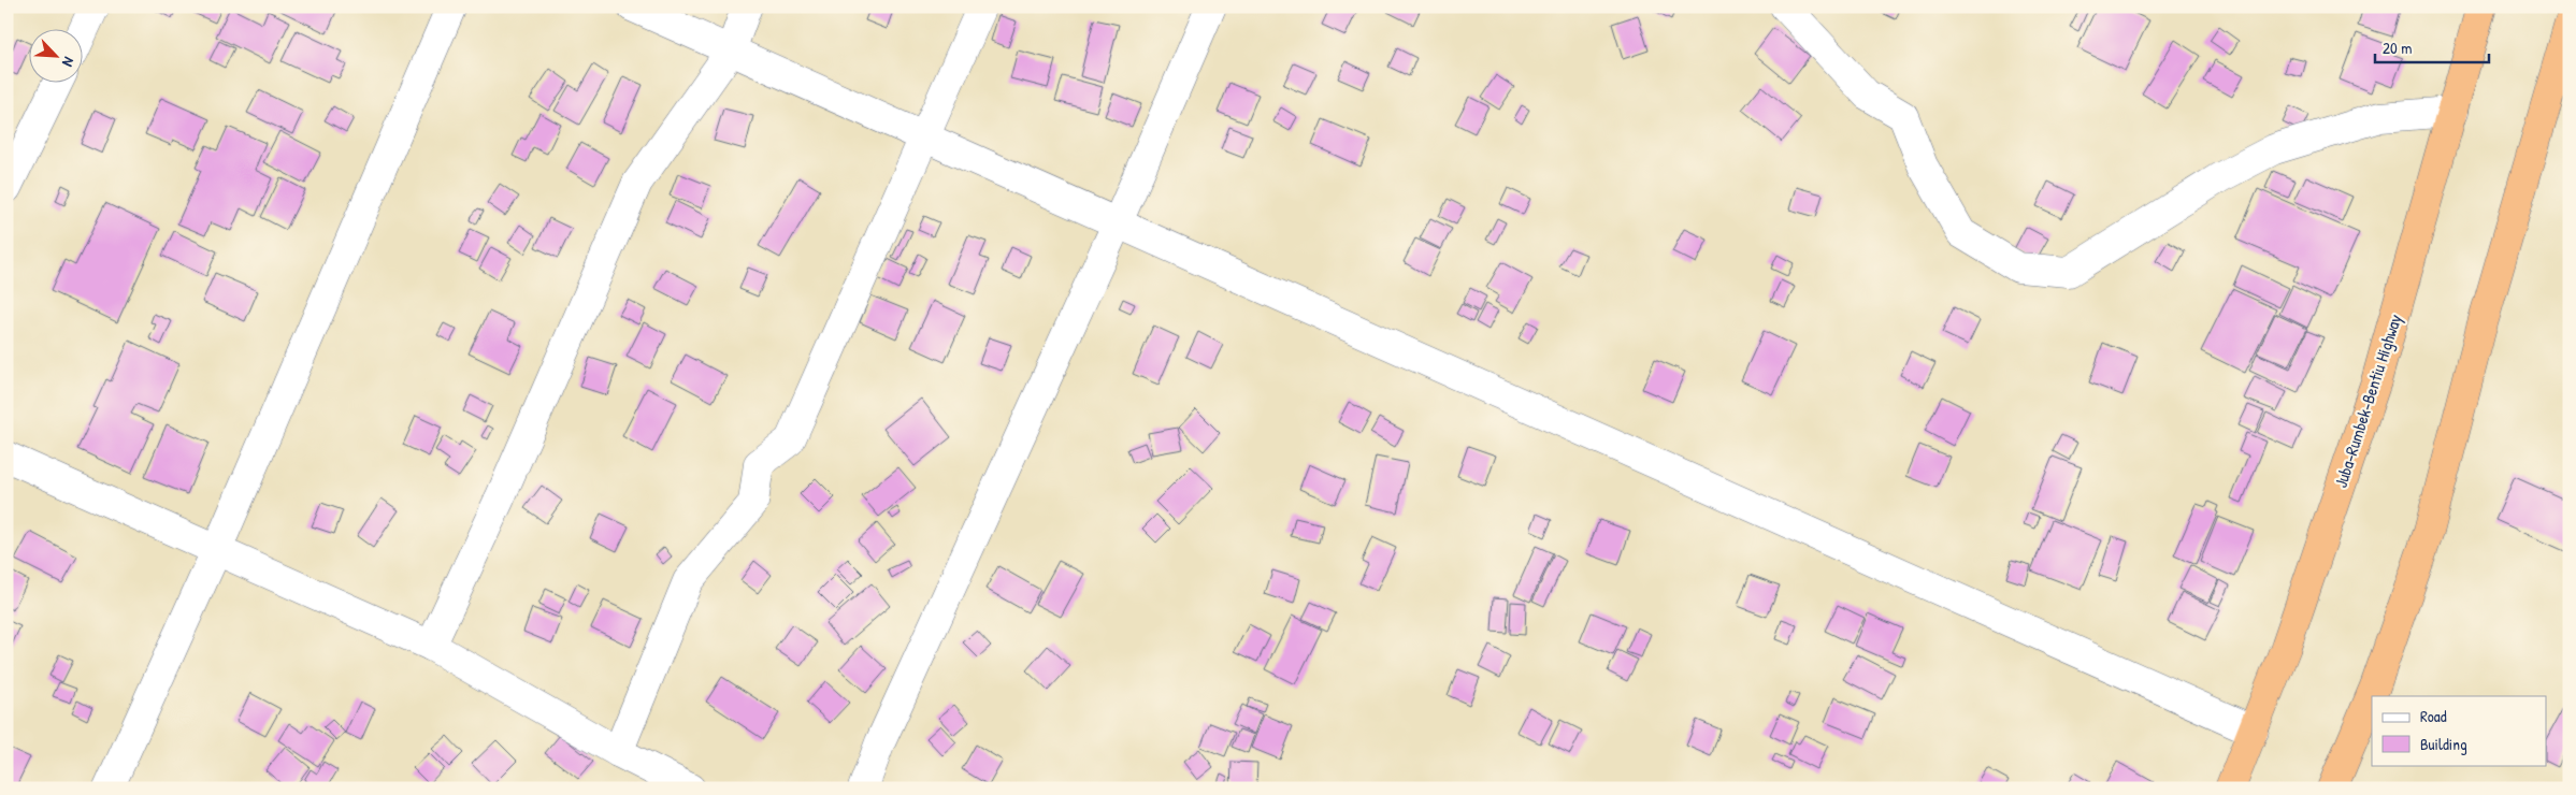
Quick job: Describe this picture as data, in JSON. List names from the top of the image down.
{
  "streets": {
    "highway": ["Juba-Rumbek-Bentiu Highway"]
  },
  "legend": ["Road", "Building"],
  "scale_bar": "20 m",
  "north": "bottom right"
}
